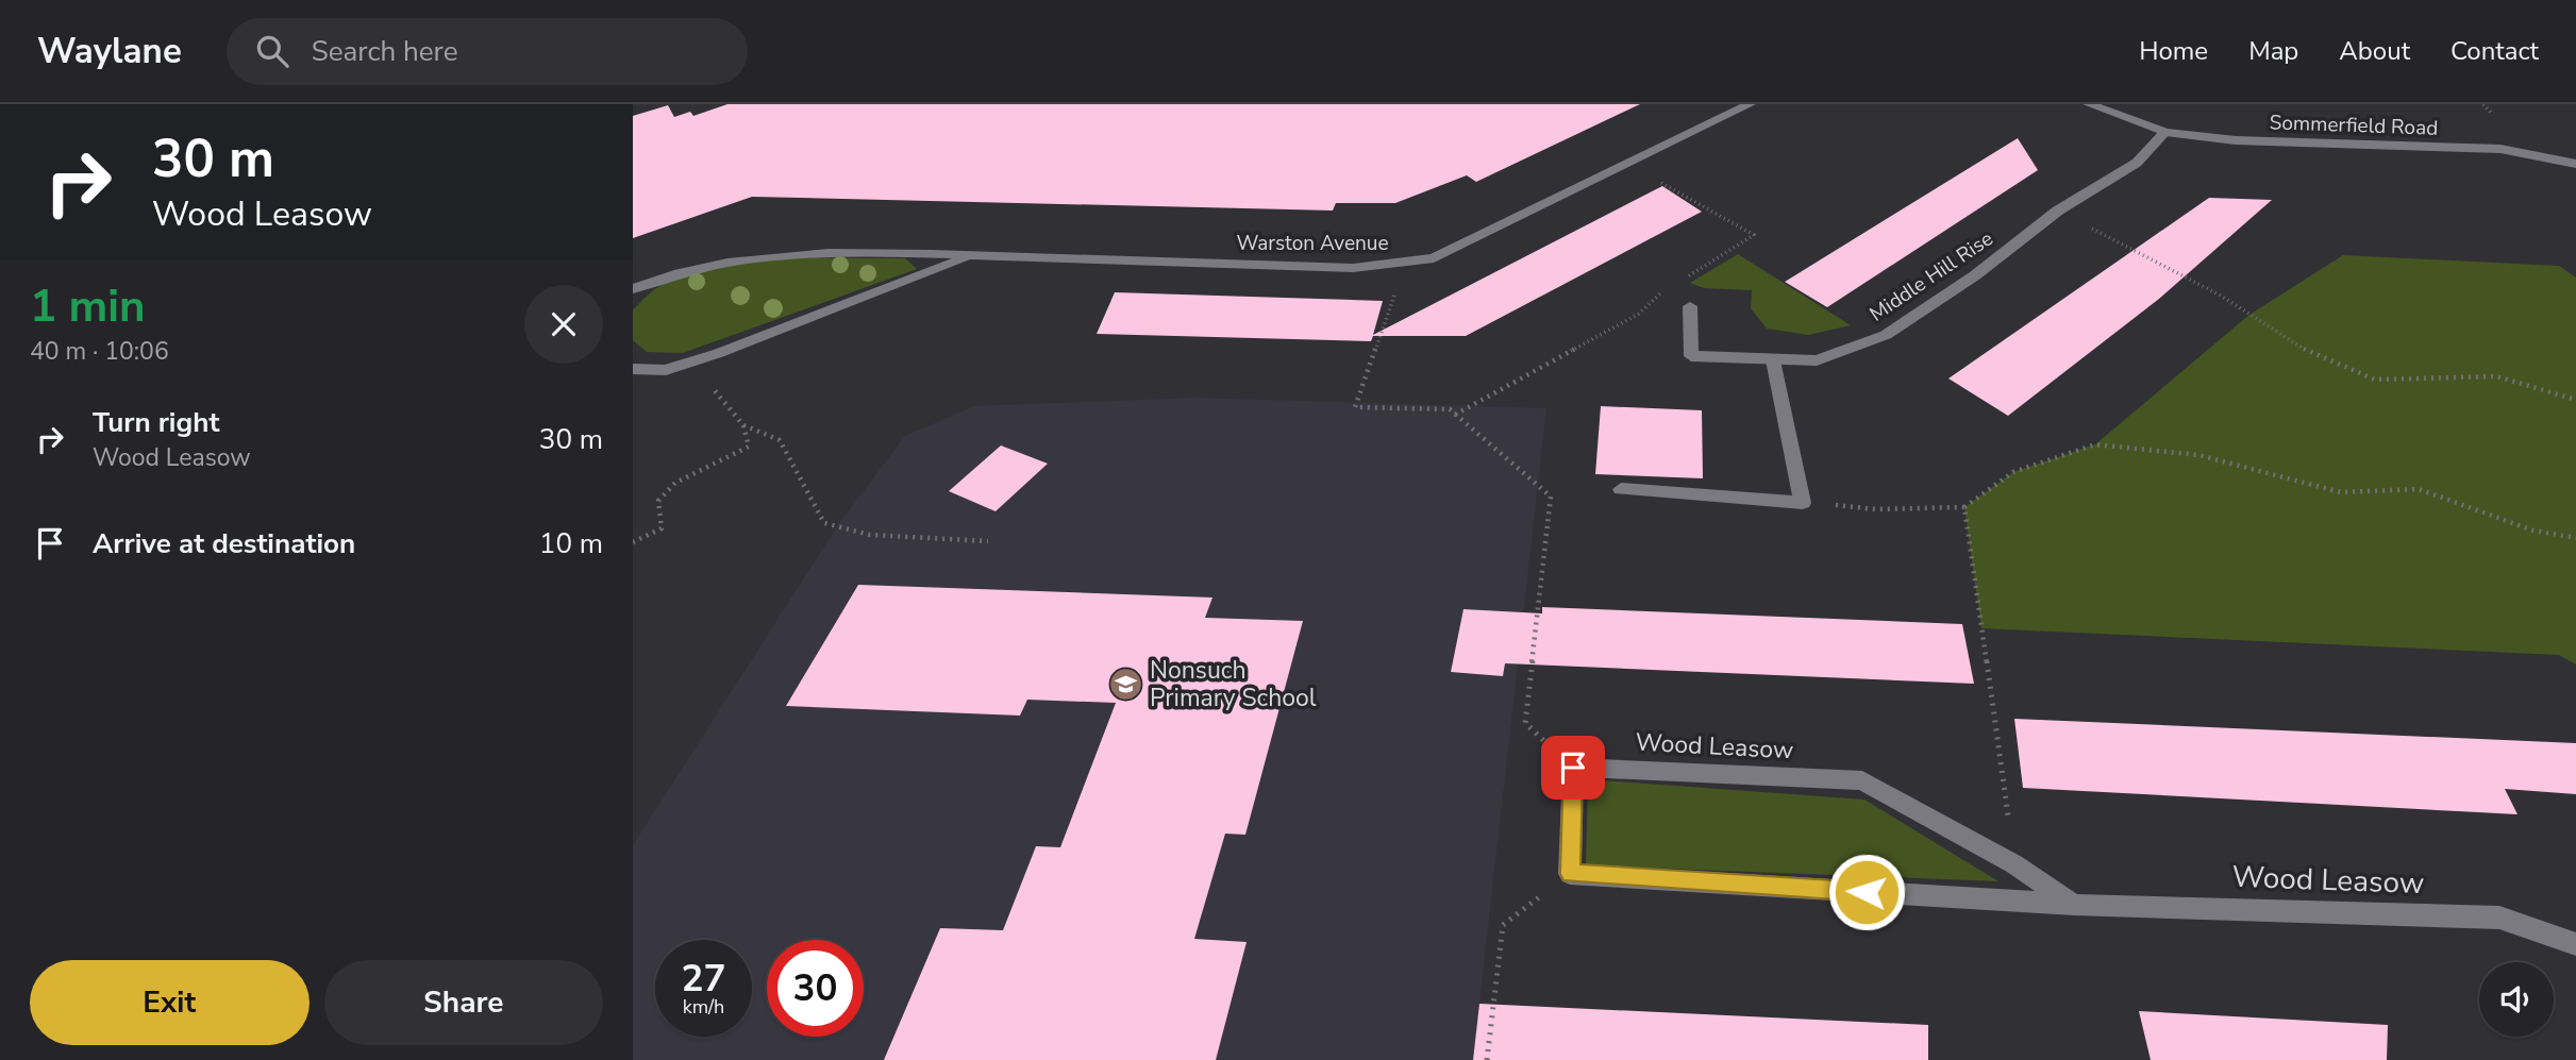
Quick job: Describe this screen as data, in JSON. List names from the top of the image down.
{
  "streets": {
    "street": [
      "Sommerfield Road",
      "Warston Avenue",
      "Middle Hill Rise",
      "Wood Leasow"
    ]
  },
  "crossings": [
    ["Sommerfield Road", "Middle Hill Rise"]
  ],
  "places": {
    "school or university": ["Nonsuch Primary School"]
  },
  "page": {
    "header": "Waylane",
    "search": "Search here",
    "nav": [
      "Home",
      "Map",
      "About",
      "Contact"
    ],
    "turn": ["30 m", "Wood Leasow"],
    "heading": ["1 min", "40 m · 10:06"],
    "list": [
      {
        "name": "Turn right",
        "note": "Wood Leasow",
        "value": "30 m"
      },
      {
        "name": "Arrive at destination",
        "value": "10 m"
      }
    ],
    "speed": "27 km/h",
    "limit": "30",
    "buttons": ["Exit", "Share"]
  }
}
